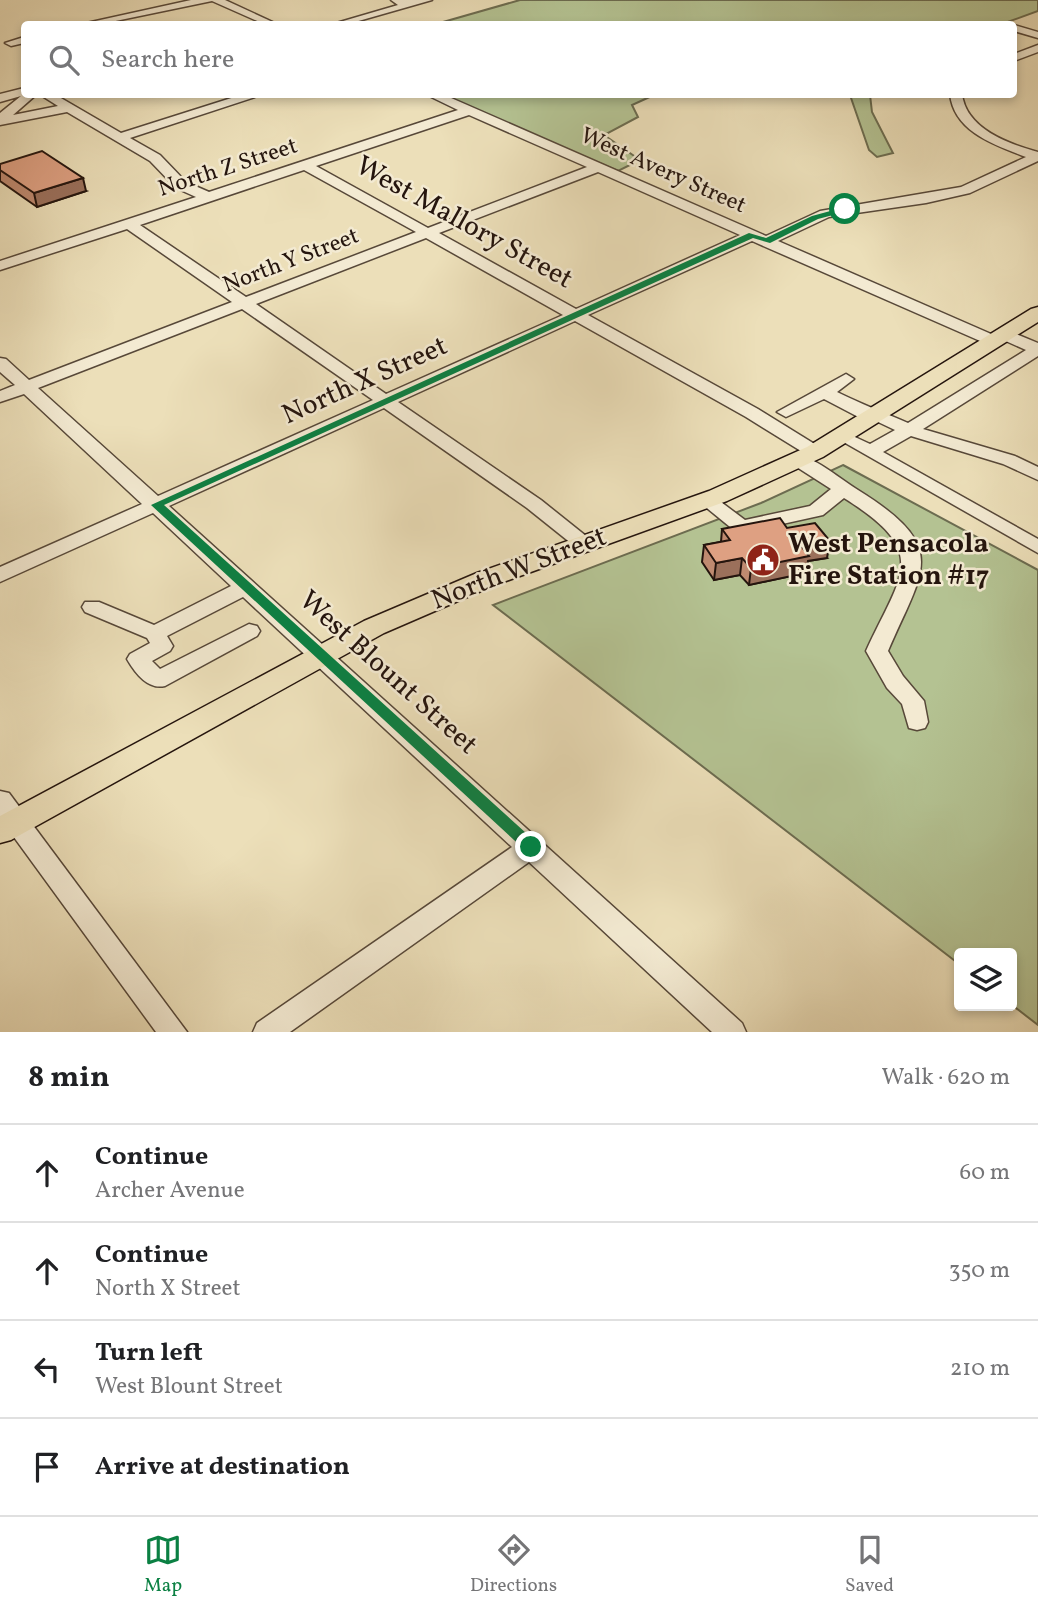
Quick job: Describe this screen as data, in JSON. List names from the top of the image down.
{
  "streets": {
    "main road": ["North W Street"],
    "street": [
      "North Z Street",
      "West Avery Street",
      "West Mallory Street",
      "North Y Street",
      "North X Street",
      "West Blount Street"
    ]
  },
  "crossings": [
    ["North Z Street", "West Avery Street"],
    ["North Z Street", "West Mallory Street"],
    ["West Avery Street", "North Y Street"],
    ["West Avery Street", "North X Street"],
    ["West Avery Street", "North W Street"],
    ["West Mallory Street", "North Y Street"],
    ["West Mallory Street", "North X Street"],
    ["West Mallory Street", "North W Street"],
    ["North Y Street", "West Blount Street"],
    ["North X Street", "West Blount Street"],
    ["North W Street", "West Blount Street"]
  ],
  "places": {
    "public building": ["West Pensacola Fire Station #17"]
  },
  "page": {
    "search": "Search here",
    "heading": ["8 min", "Walk · 620 m"],
    "list": [
      ["Continue", "Archer Avenue", "60 m"],
      ["Continue", "North X Street", "350 m"],
      ["Turn left", "West Blount Street", "210 m"],
      "Arrive at destination"
    ],
    "nav": ["Map", "Directions", "Saved"]
  }
}
